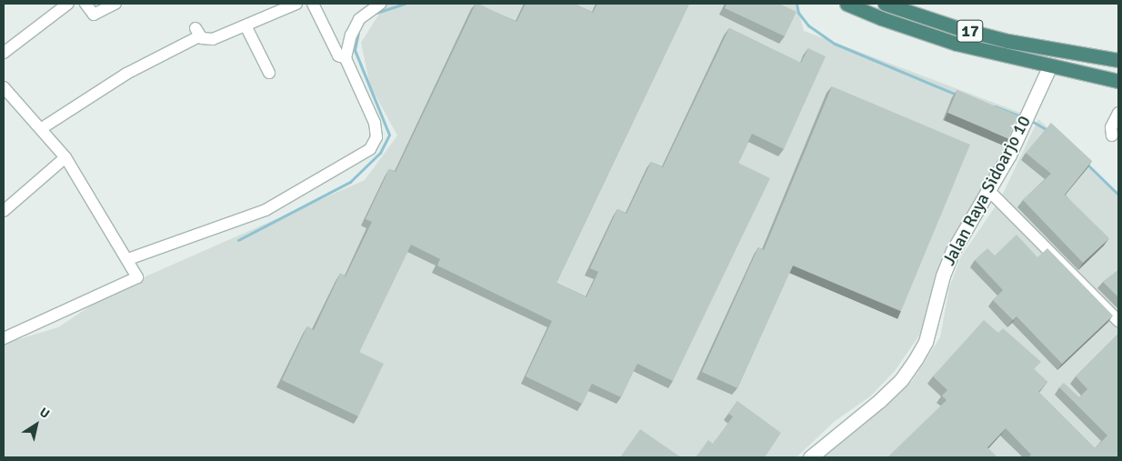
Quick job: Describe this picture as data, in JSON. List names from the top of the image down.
{
  "streets": {
    "highway": ["17"],
    "street": ["Jalan Raya Sidoarjo 10"]
  },
  "crossings": [
    ["17", "Jalan Raya Sidoarjo 10"]
  ],
  "north": "top right"
}
